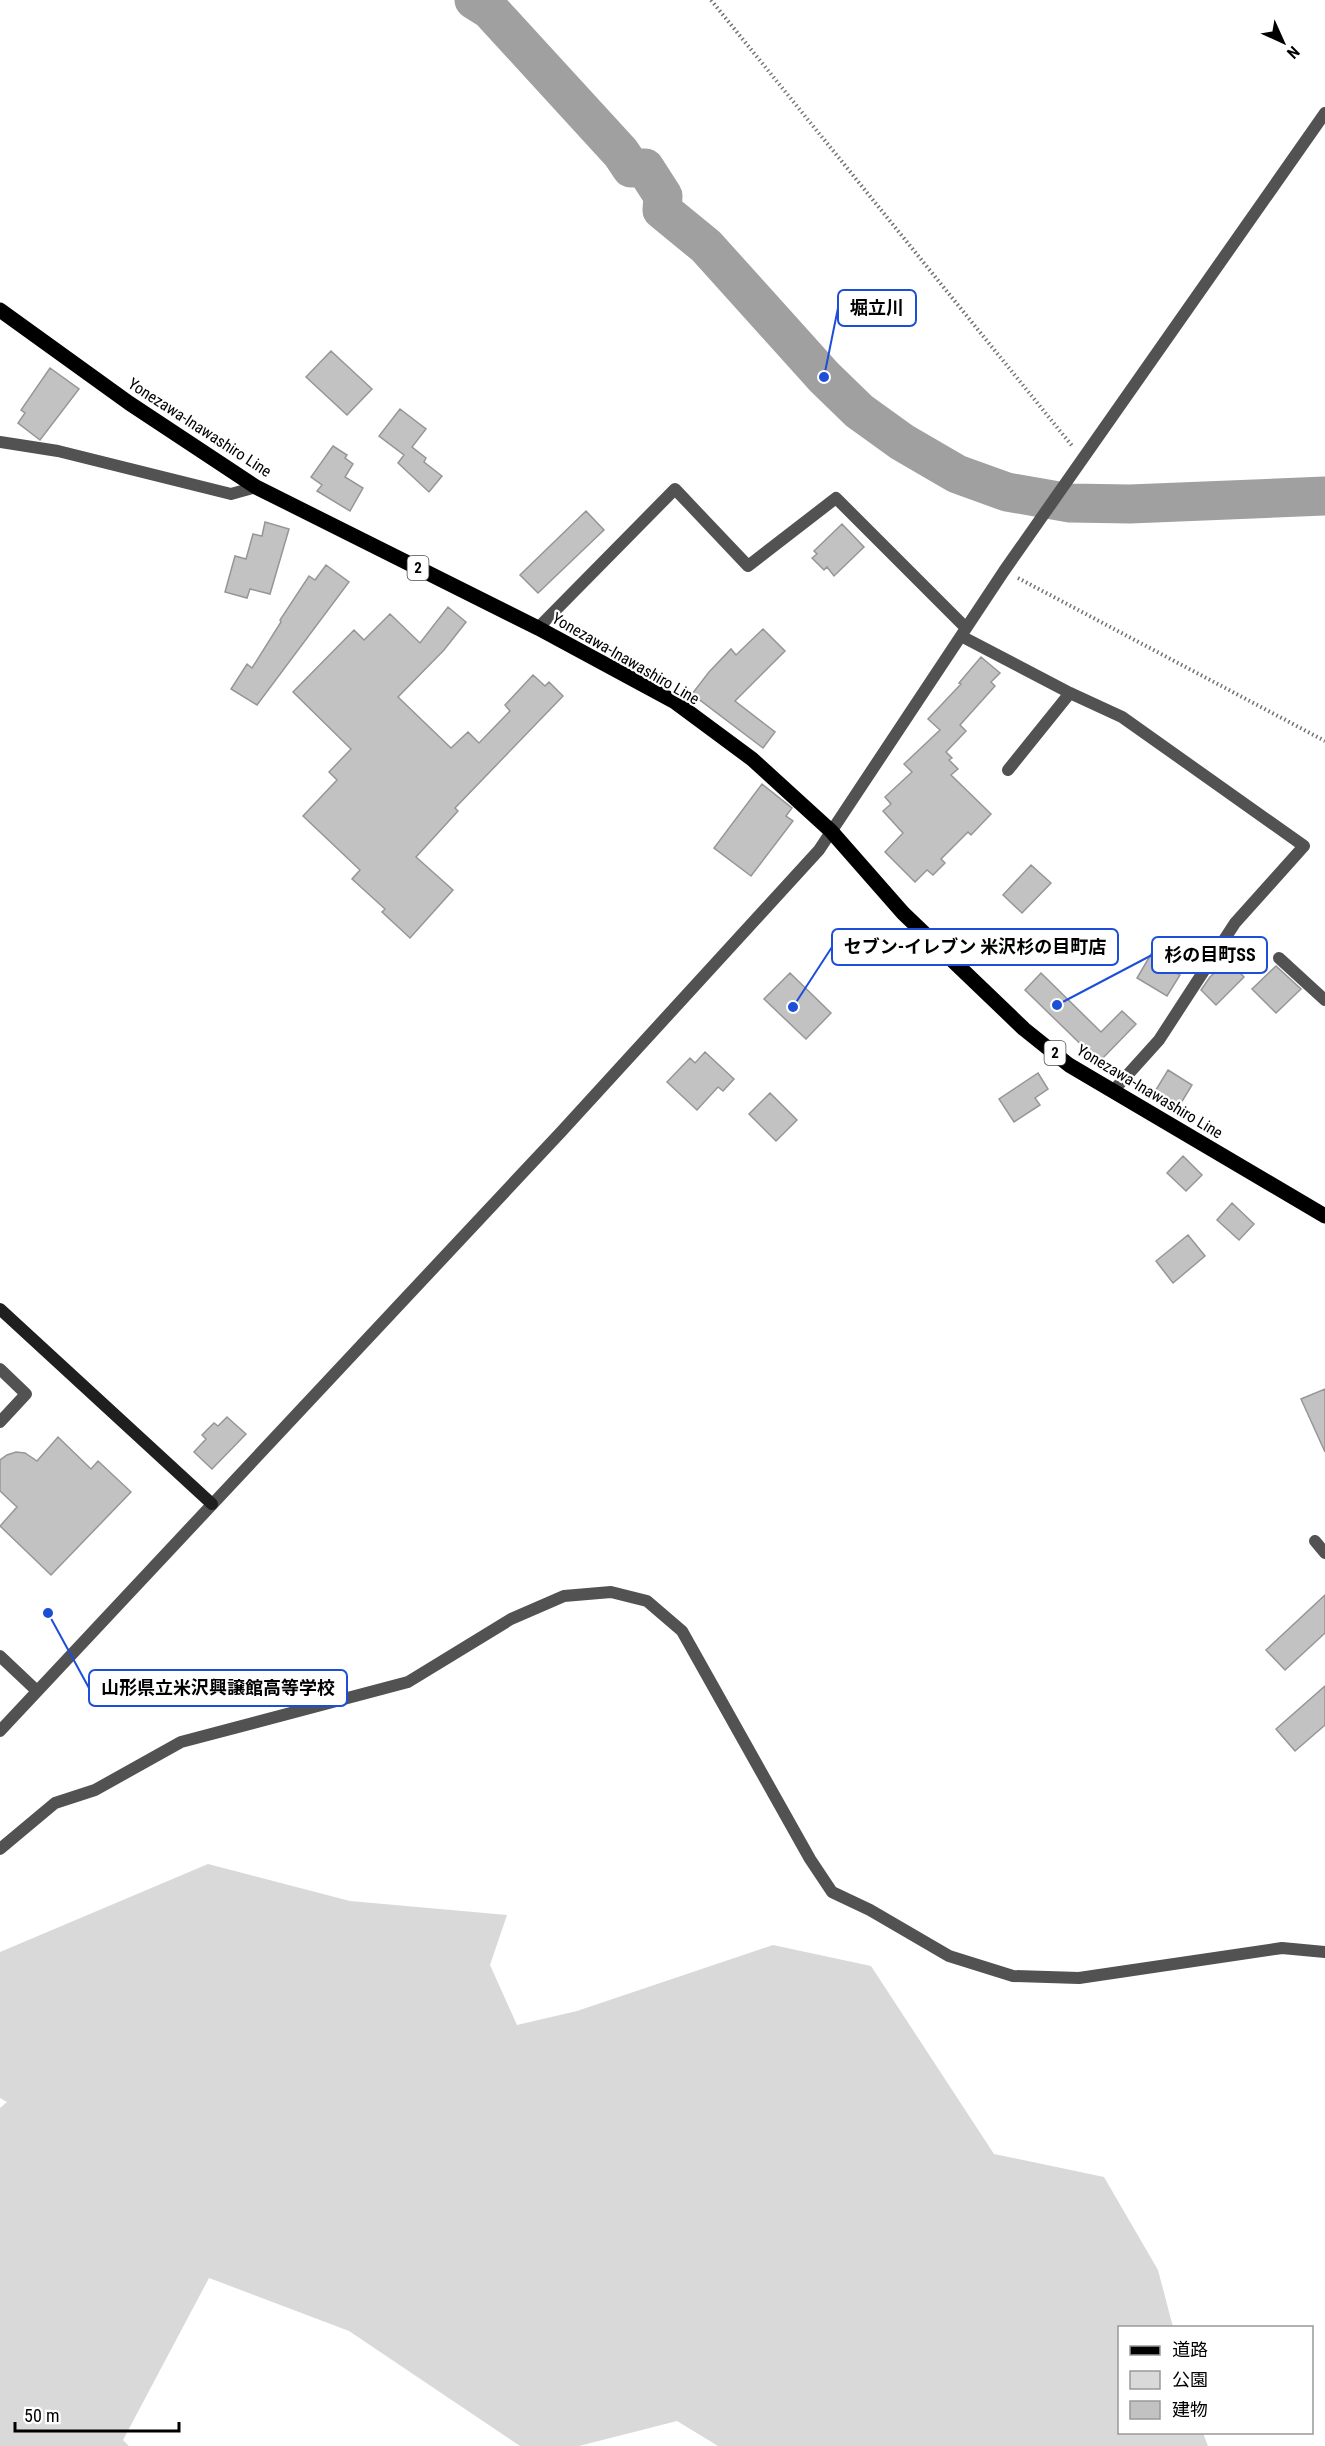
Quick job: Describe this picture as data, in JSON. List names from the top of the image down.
{
  "streets": {
    "main road": ["Yonezawa-Inawashiro Line", "2"]
  },
  "places": [
    "堀立川",
    "杉の目町SS",
    "セブン-イレブン 米沢杉の目町店",
    "山形県立米沢興譲館高等学校"
  ],
  "legend": ["道路", "公園", "建物"],
  "scale_bar": "50 m",
  "north": "bottom right"
}
